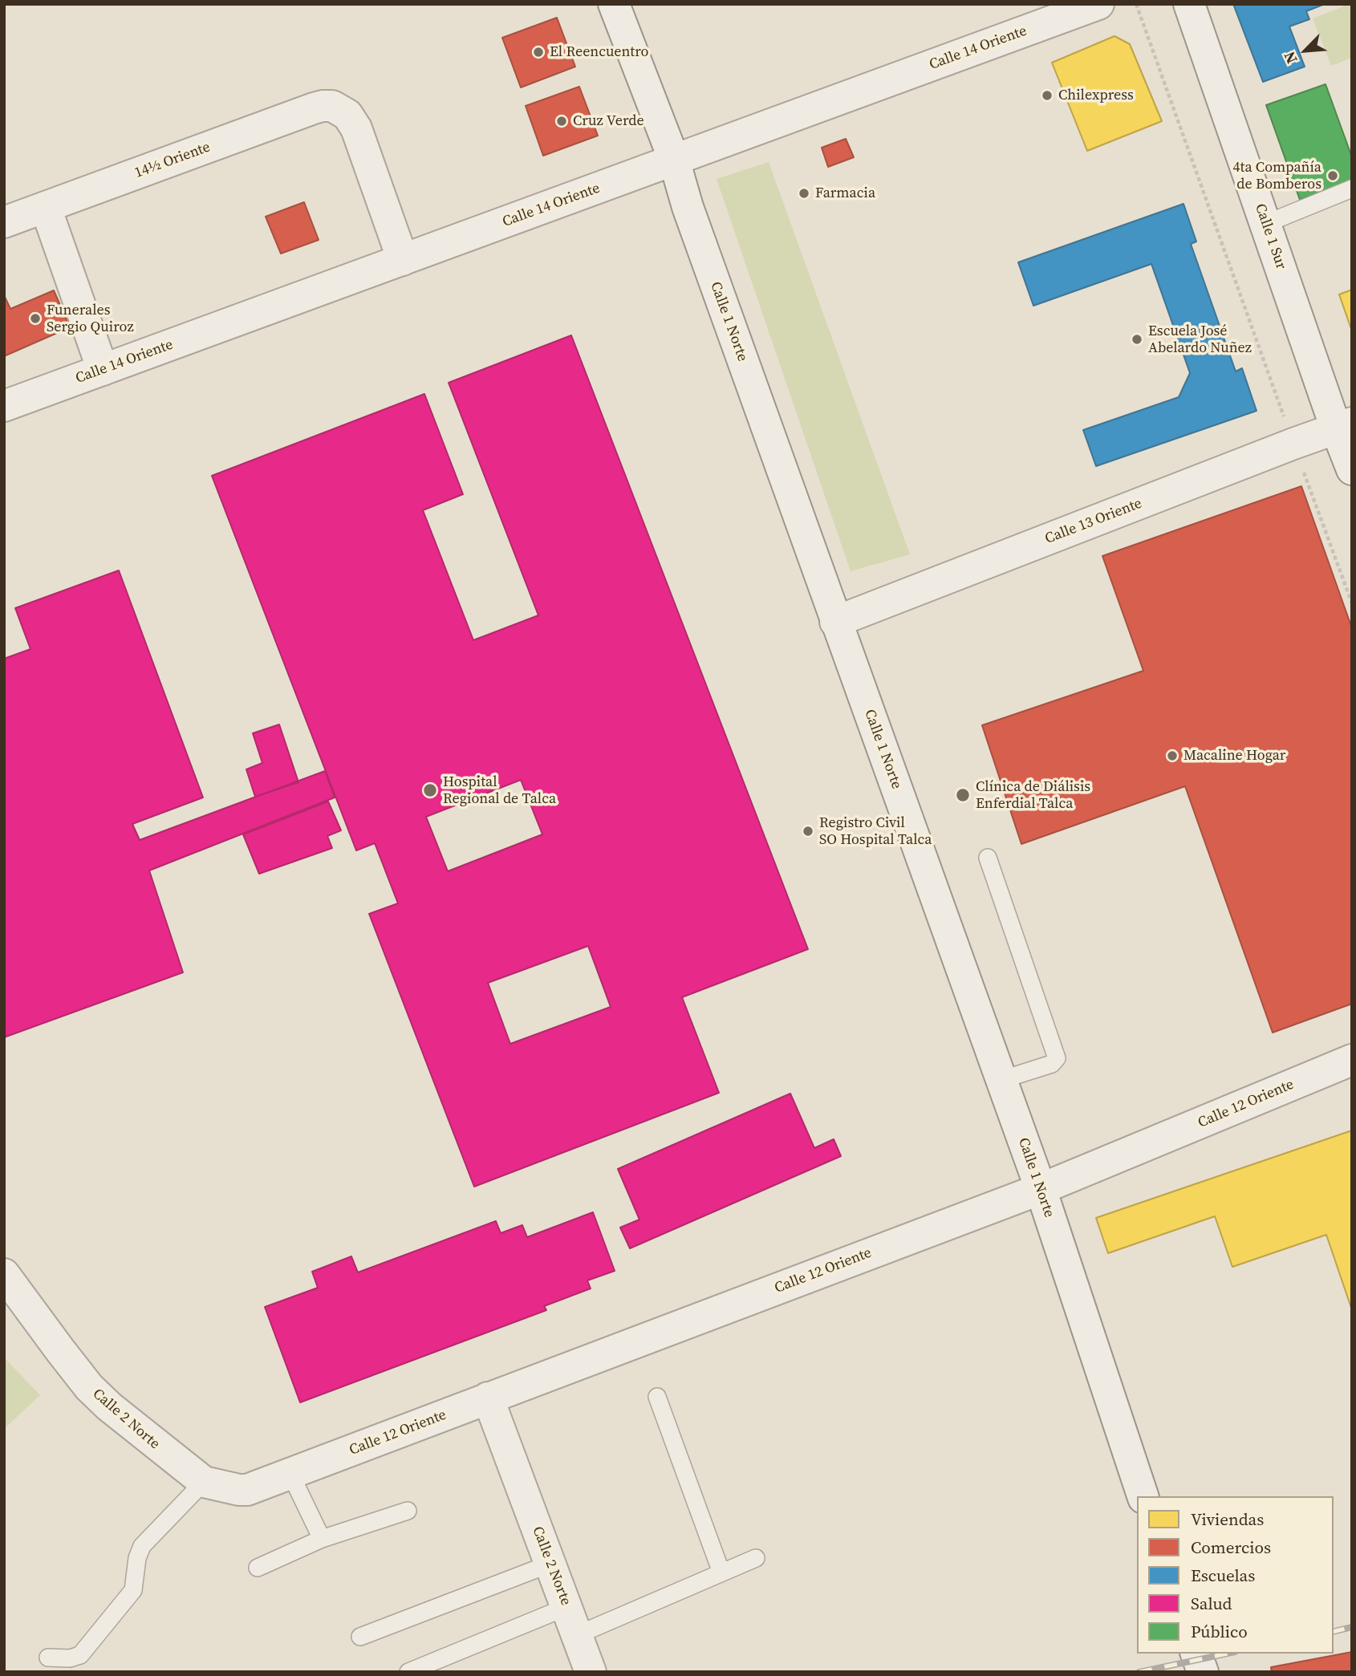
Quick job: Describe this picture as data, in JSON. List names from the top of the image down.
{
  "streets": {
    "street": [
      "Calle 14 Oriente",
      "14½ Oriente",
      "Calle 1 Sur",
      "Calle 1 Norte",
      "Calle 13 Oriente",
      "Calle 12 Oriente",
      "Calle 2 Norte"
    ]
  },
  "crossings": [
    ["Calle 14 Oriente", "14½ Oriente"],
    ["Calle 14 Oriente", "Calle 1 Norte"],
    ["Calle 1 Sur", "Calle 13 Oriente"],
    ["Calle 1 Norte", "Calle 13 Oriente"],
    ["Calle 1 Norte", "Calle 12 Oriente"],
    ["Calle 12 Oriente", "Calle 2 Norte"]
  ],
  "places": [
    "El Reencuentro",
    "Chilexpress",
    "Cruz Verde",
    "4ta Compañía de Bomberos",
    "Farmacia",
    "Funerales Sergio Quiroz",
    "Escuela José Abelardo Nuñez",
    "Macaline Hogar",
    "Hospital Regional de Talca",
    "Clínica de Diálisis Enferdial Talca",
    "Registro Civil SO Hospital Talca"
  ],
  "legend": [
    "Viviendas",
    "Comercios",
    "Escuelas",
    "Salud",
    "Público"
  ],
  "north": "bottom left"
}
